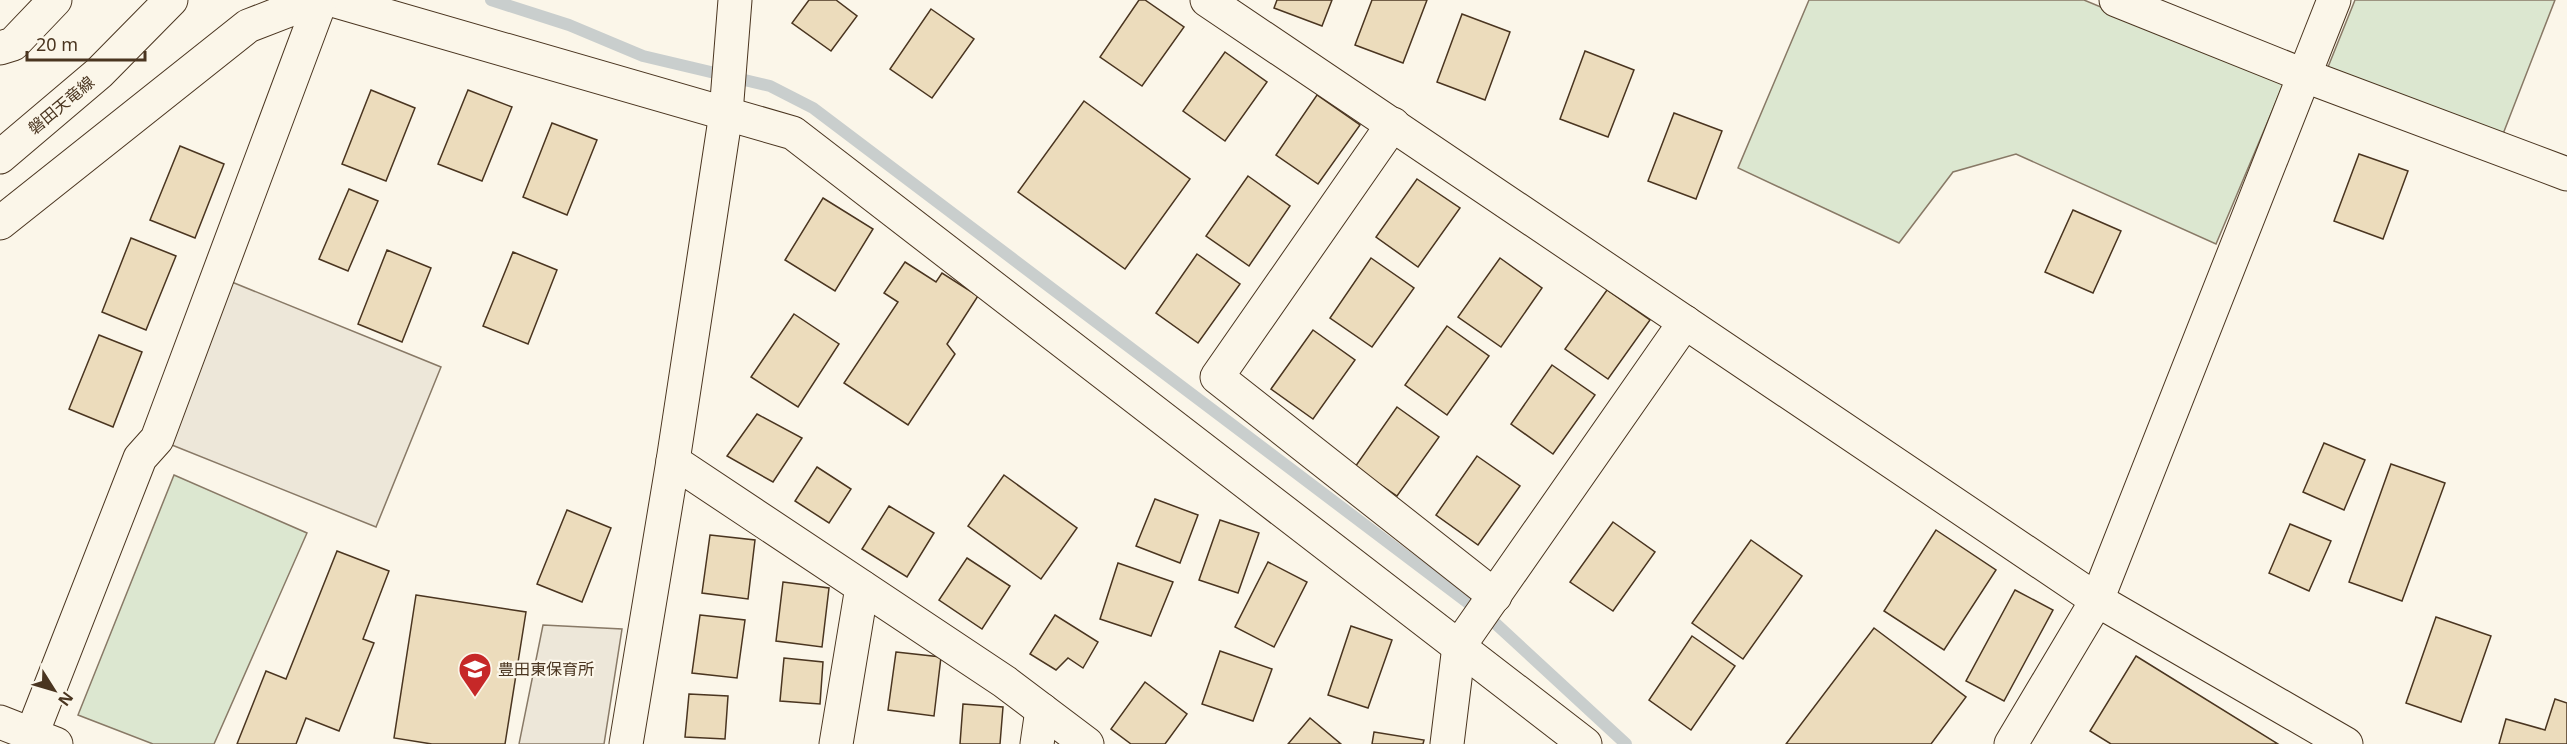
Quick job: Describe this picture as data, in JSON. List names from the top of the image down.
{
  "streets": {
    "street": ["磐田天竜線"]
  },
  "places": {
    "school or university": ["豊田東保育所"]
  },
  "scale_bar": "20 m",
  "north": "bottom right"
}
